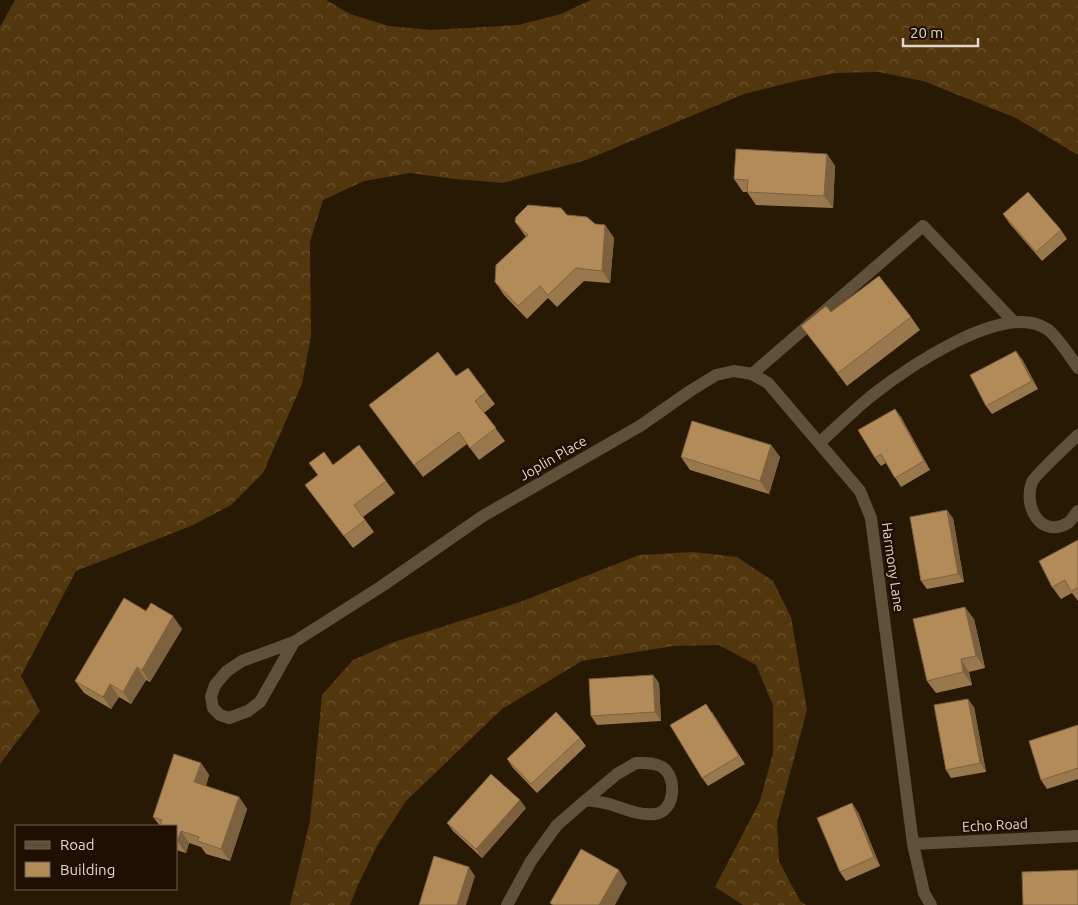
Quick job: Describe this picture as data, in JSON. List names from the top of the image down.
{
  "streets": {
    "street": ["Joplin Place", "Harmony Lane", "Echo Road"]
  },
  "crossings": [
    ["Joplin Place", "Harmony Lane"],
    ["Harmony Lane", "Echo Road"]
  ],
  "legend": ["Road", "Building"],
  "scale_bar": "20 m"
}
